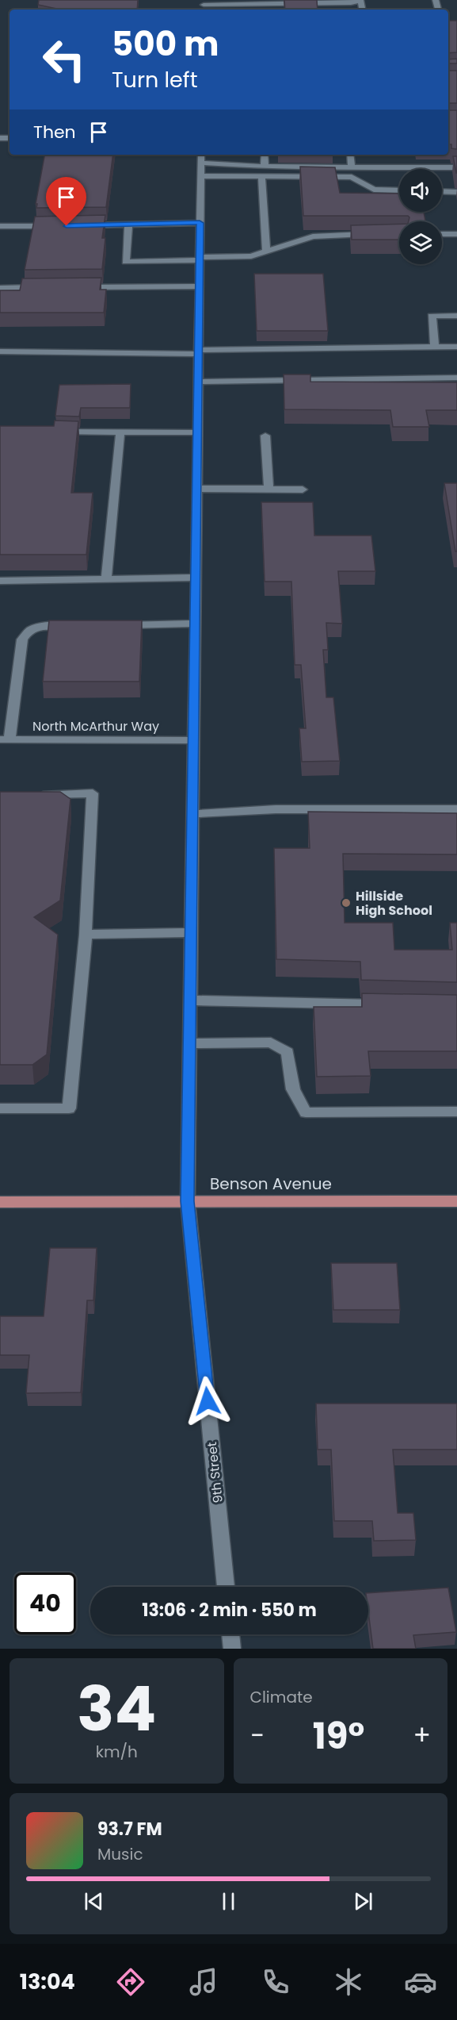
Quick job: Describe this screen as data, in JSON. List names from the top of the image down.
{
  "streets": {
    "main road": ["Benson Avenue"],
    "street": ["North McArthur Way", "9th Street"]
  },
  "crossings": [
    ["North McArthur Way", "9th Street"],
    ["Benson Avenue", "9th Street"]
  ],
  "places": ["Hillside High School"],
  "page": {
    "turn": ["500 m", "Turn left"],
    "then": "Then",
    "limit": "40",
    "trip": "13:06 · 2 min · 550 m",
    "tile": [
      ["34", "km/h"],
      "Climate"
    ],
    "heat": ["−", "19°", "+"],
    "song": ["93.7 FM", "Music"],
    "tabs": "13:04"
  }
}
